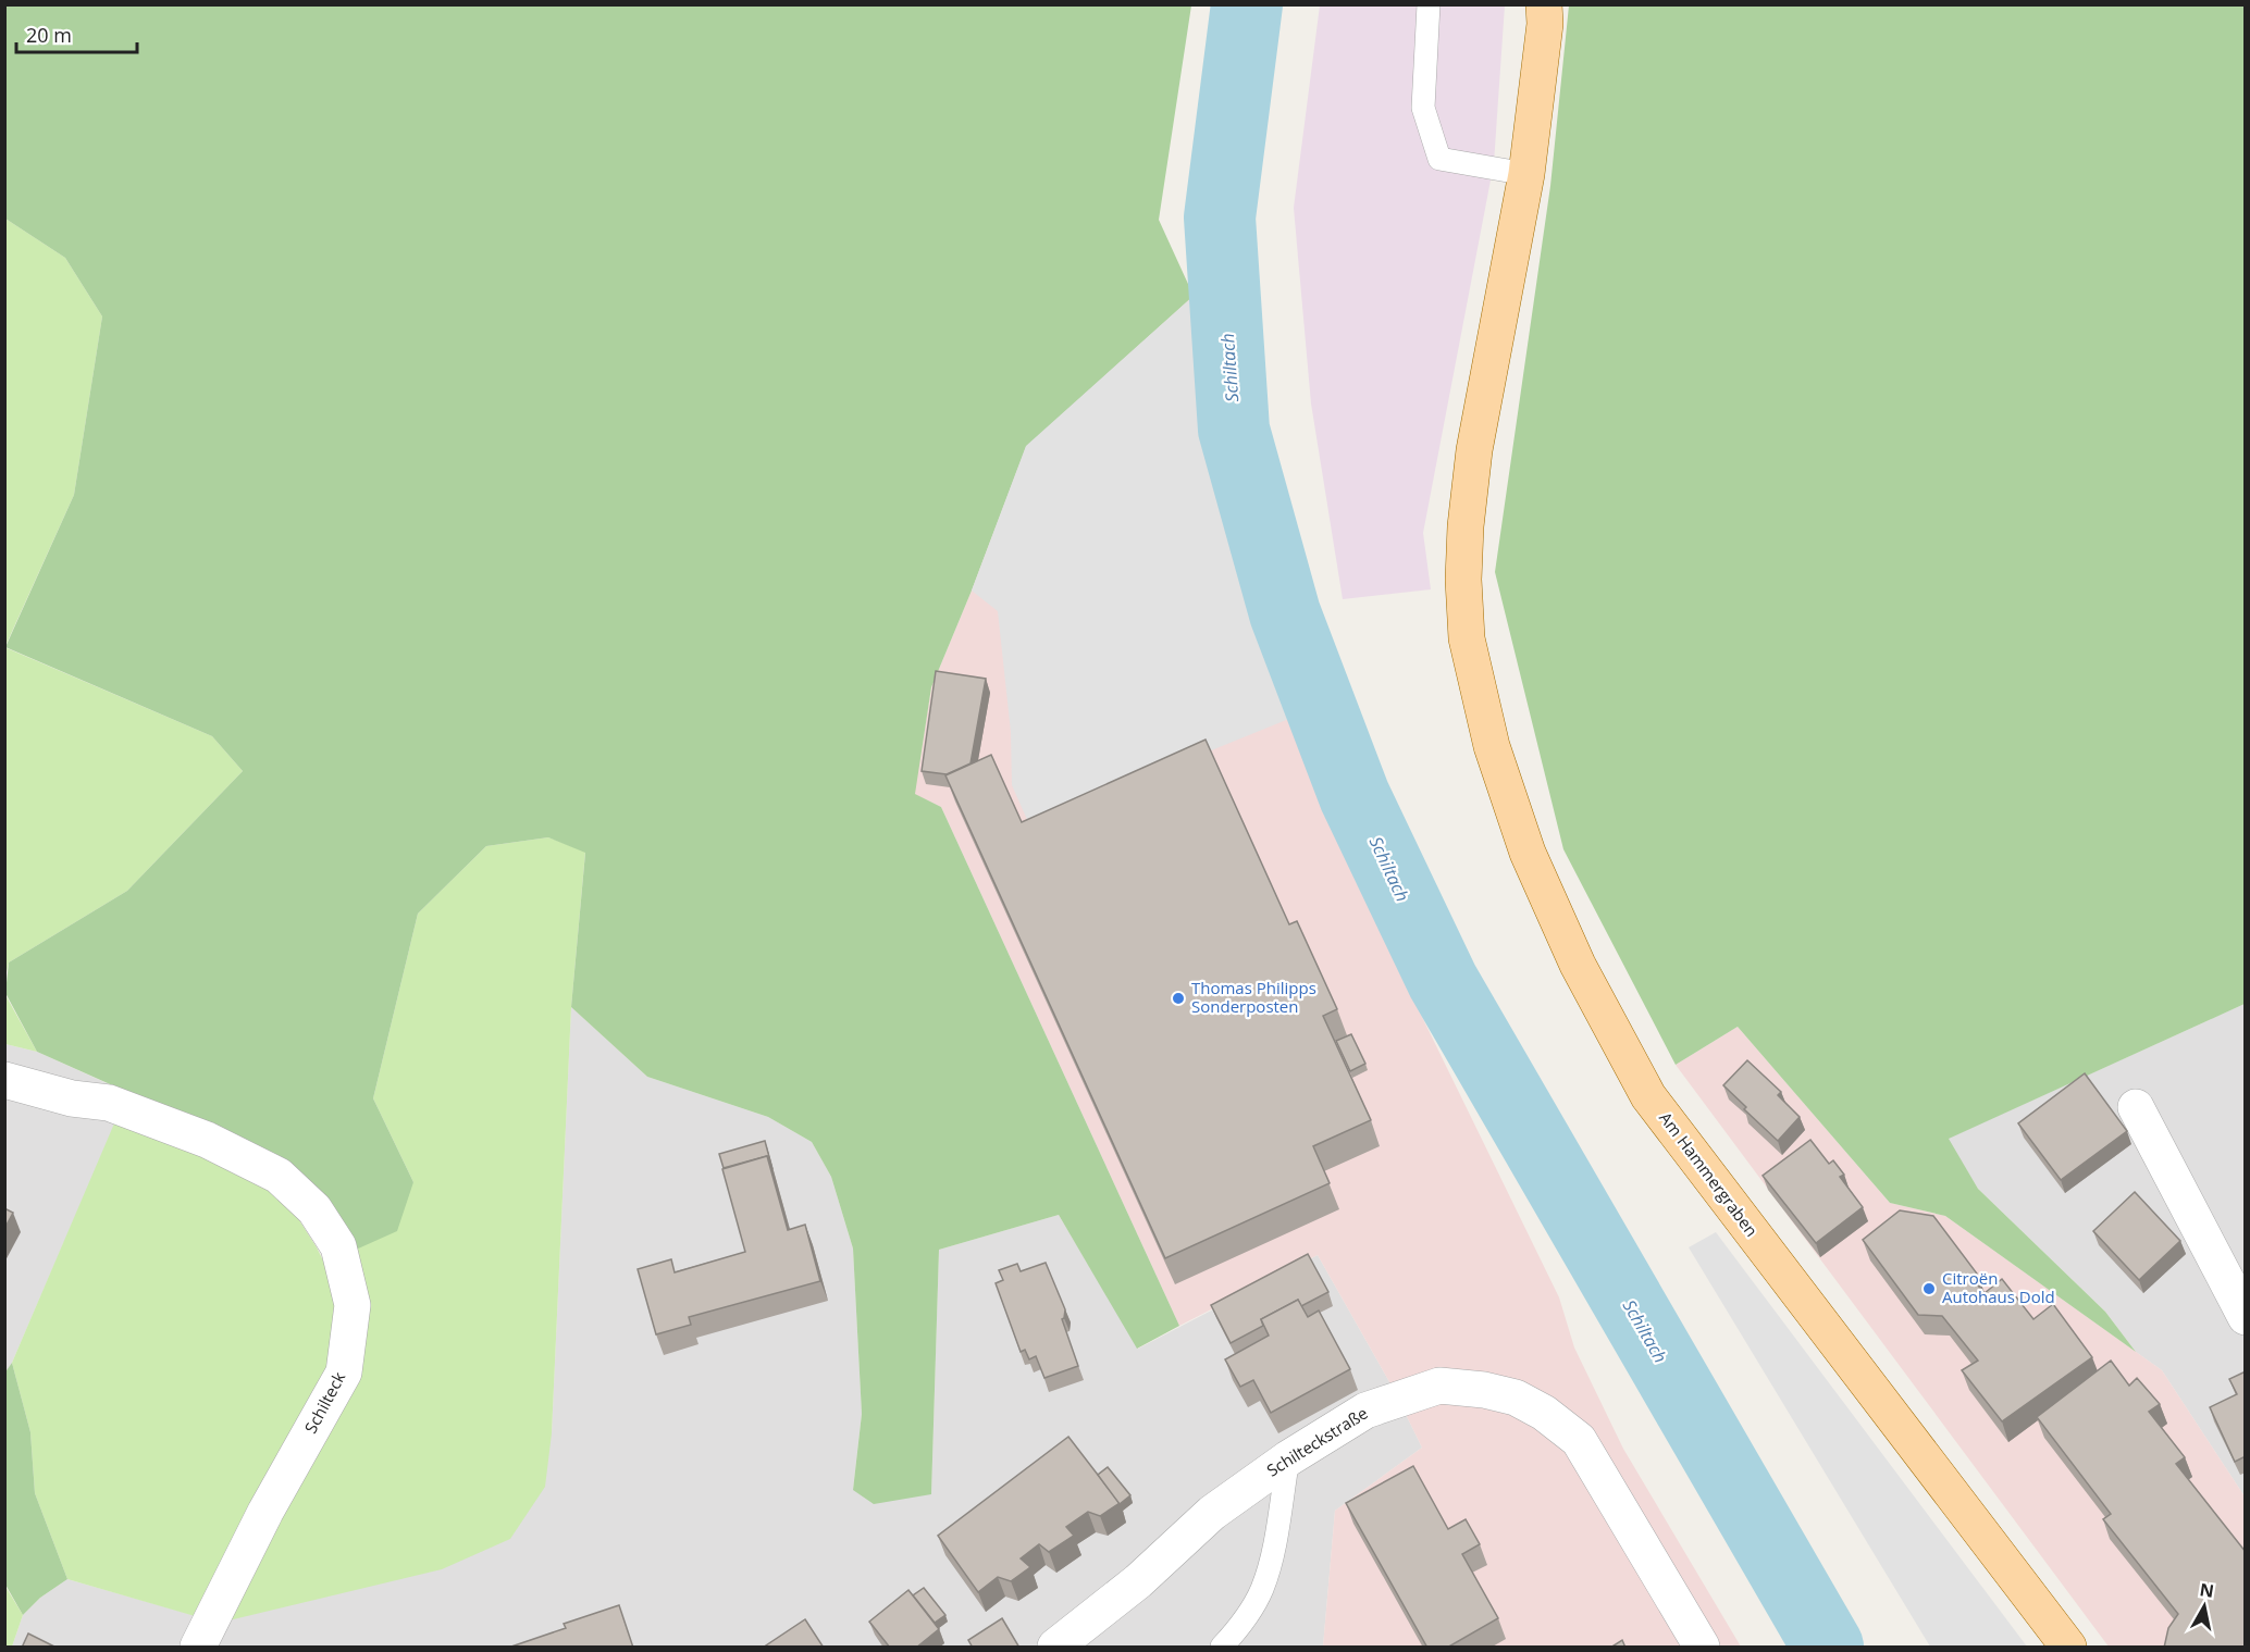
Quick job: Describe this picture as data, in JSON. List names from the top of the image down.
{
  "streets": {
    "main road": ["Am Hammergraben"],
    "street": ["Schilteck", "Schilteckstraße"]
  },
  "water": ["Schiltach"],
  "places": ["Thomas Philipps Sonderposten", "Citroën Autohaus Dold"],
  "scale_bar": "20 m",
  "north": "top"
}
